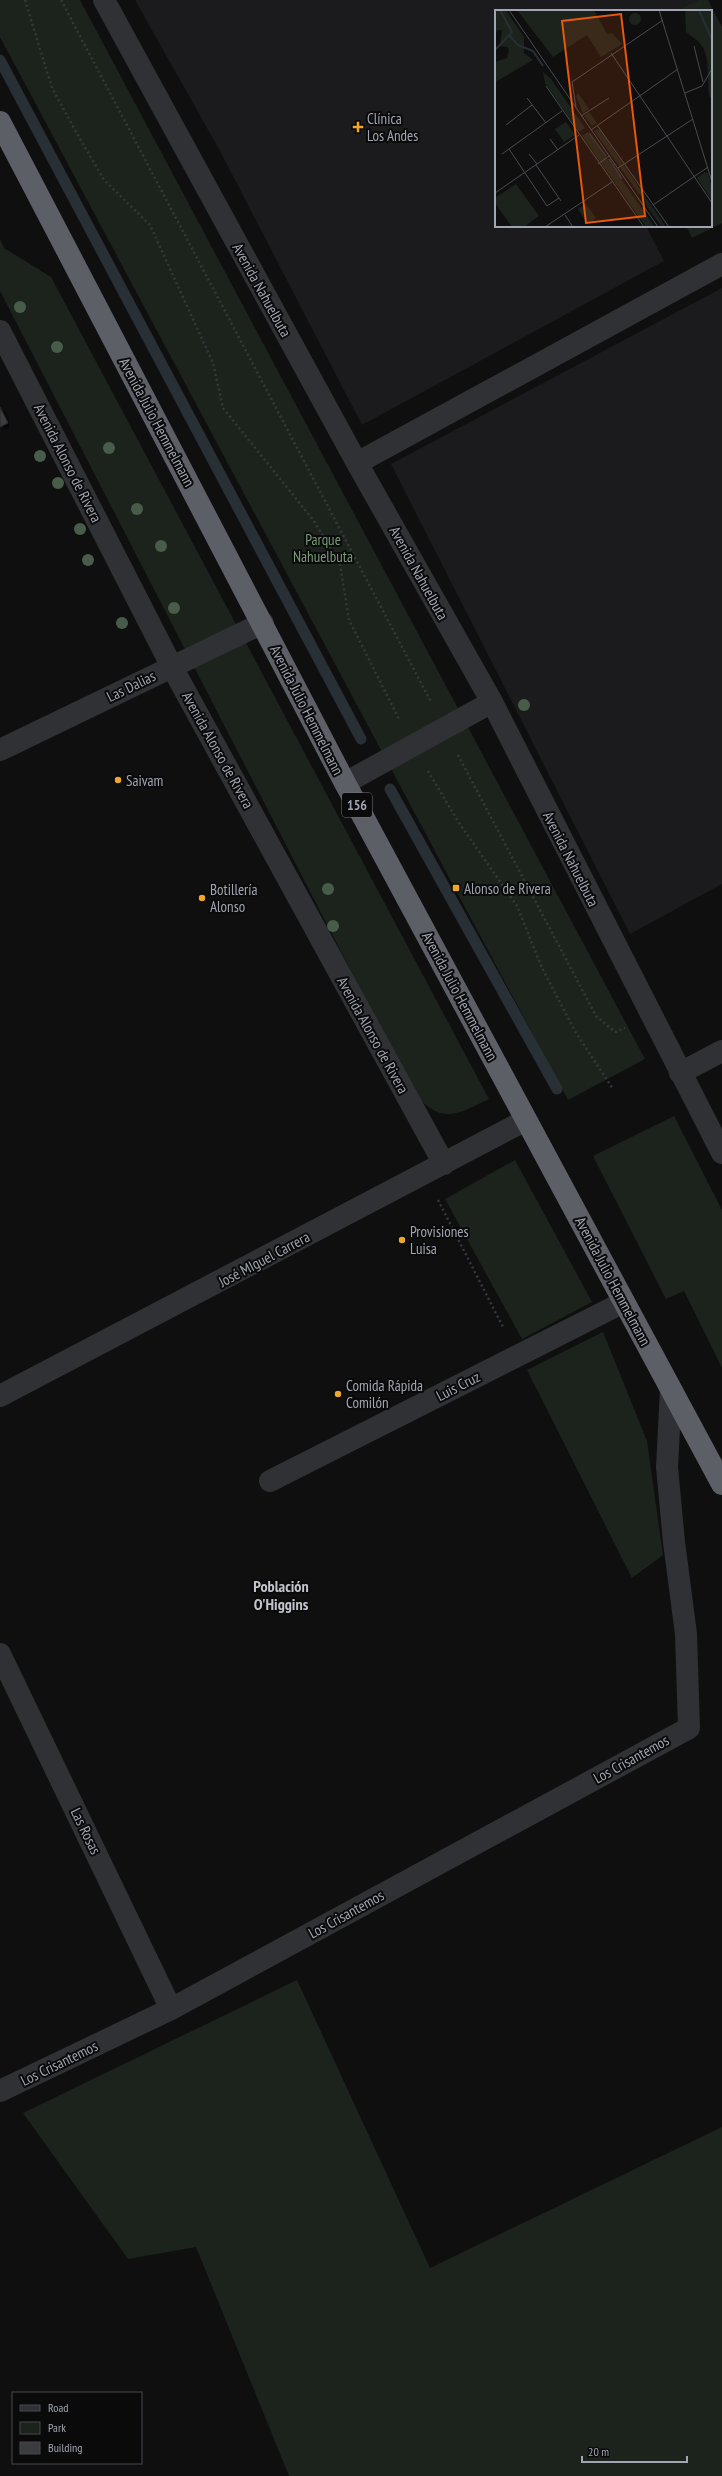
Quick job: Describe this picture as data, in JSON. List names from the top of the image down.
{
  "streets": {
    "highway": ["Avenida Julio Hemmelmann", "156"],
    "street": [
      "Avenida Nahuelbuta",
      "Avenida Alonso de Rivera",
      "Las Dalias",
      "José MIguel Carrera",
      "Luis Cruz",
      "Los Crisantemos",
      "Las Rosas"
    ]
  },
  "crossings": [
    ["Avenida Julio Hemmelmann", "Las Dalias"],
    ["Avenida Julio Hemmelmann", "José MIguel Carrera"],
    ["Avenida Julio Hemmelmann", "Luis Cruz"],
    ["Avenida Julio Hemmelmann", "Los Crisantemos"],
    ["Avenida Alonso de Rivera", "Las Dalias"],
    ["Avenida Alonso de Rivera", "José MIguel Carrera"],
    ["Los Crisantemos", "Las Rosas"]
  ],
  "districts": ["Población O'Higgins"],
  "parks": ["Parque Nahuelbuta"],
  "places": {
    "health": ["Clínica Los Andes"],
    "other": [
      "Saivam",
      "Botillería Alonso",
      "Provisiones Luisa",
      "Comida Rápida Comilón"
    ],
    "transit": ["Alonso de Rivera"]
  },
  "legend": ["Road", "Park", "Building"],
  "scale_bar": "20 m"
}
